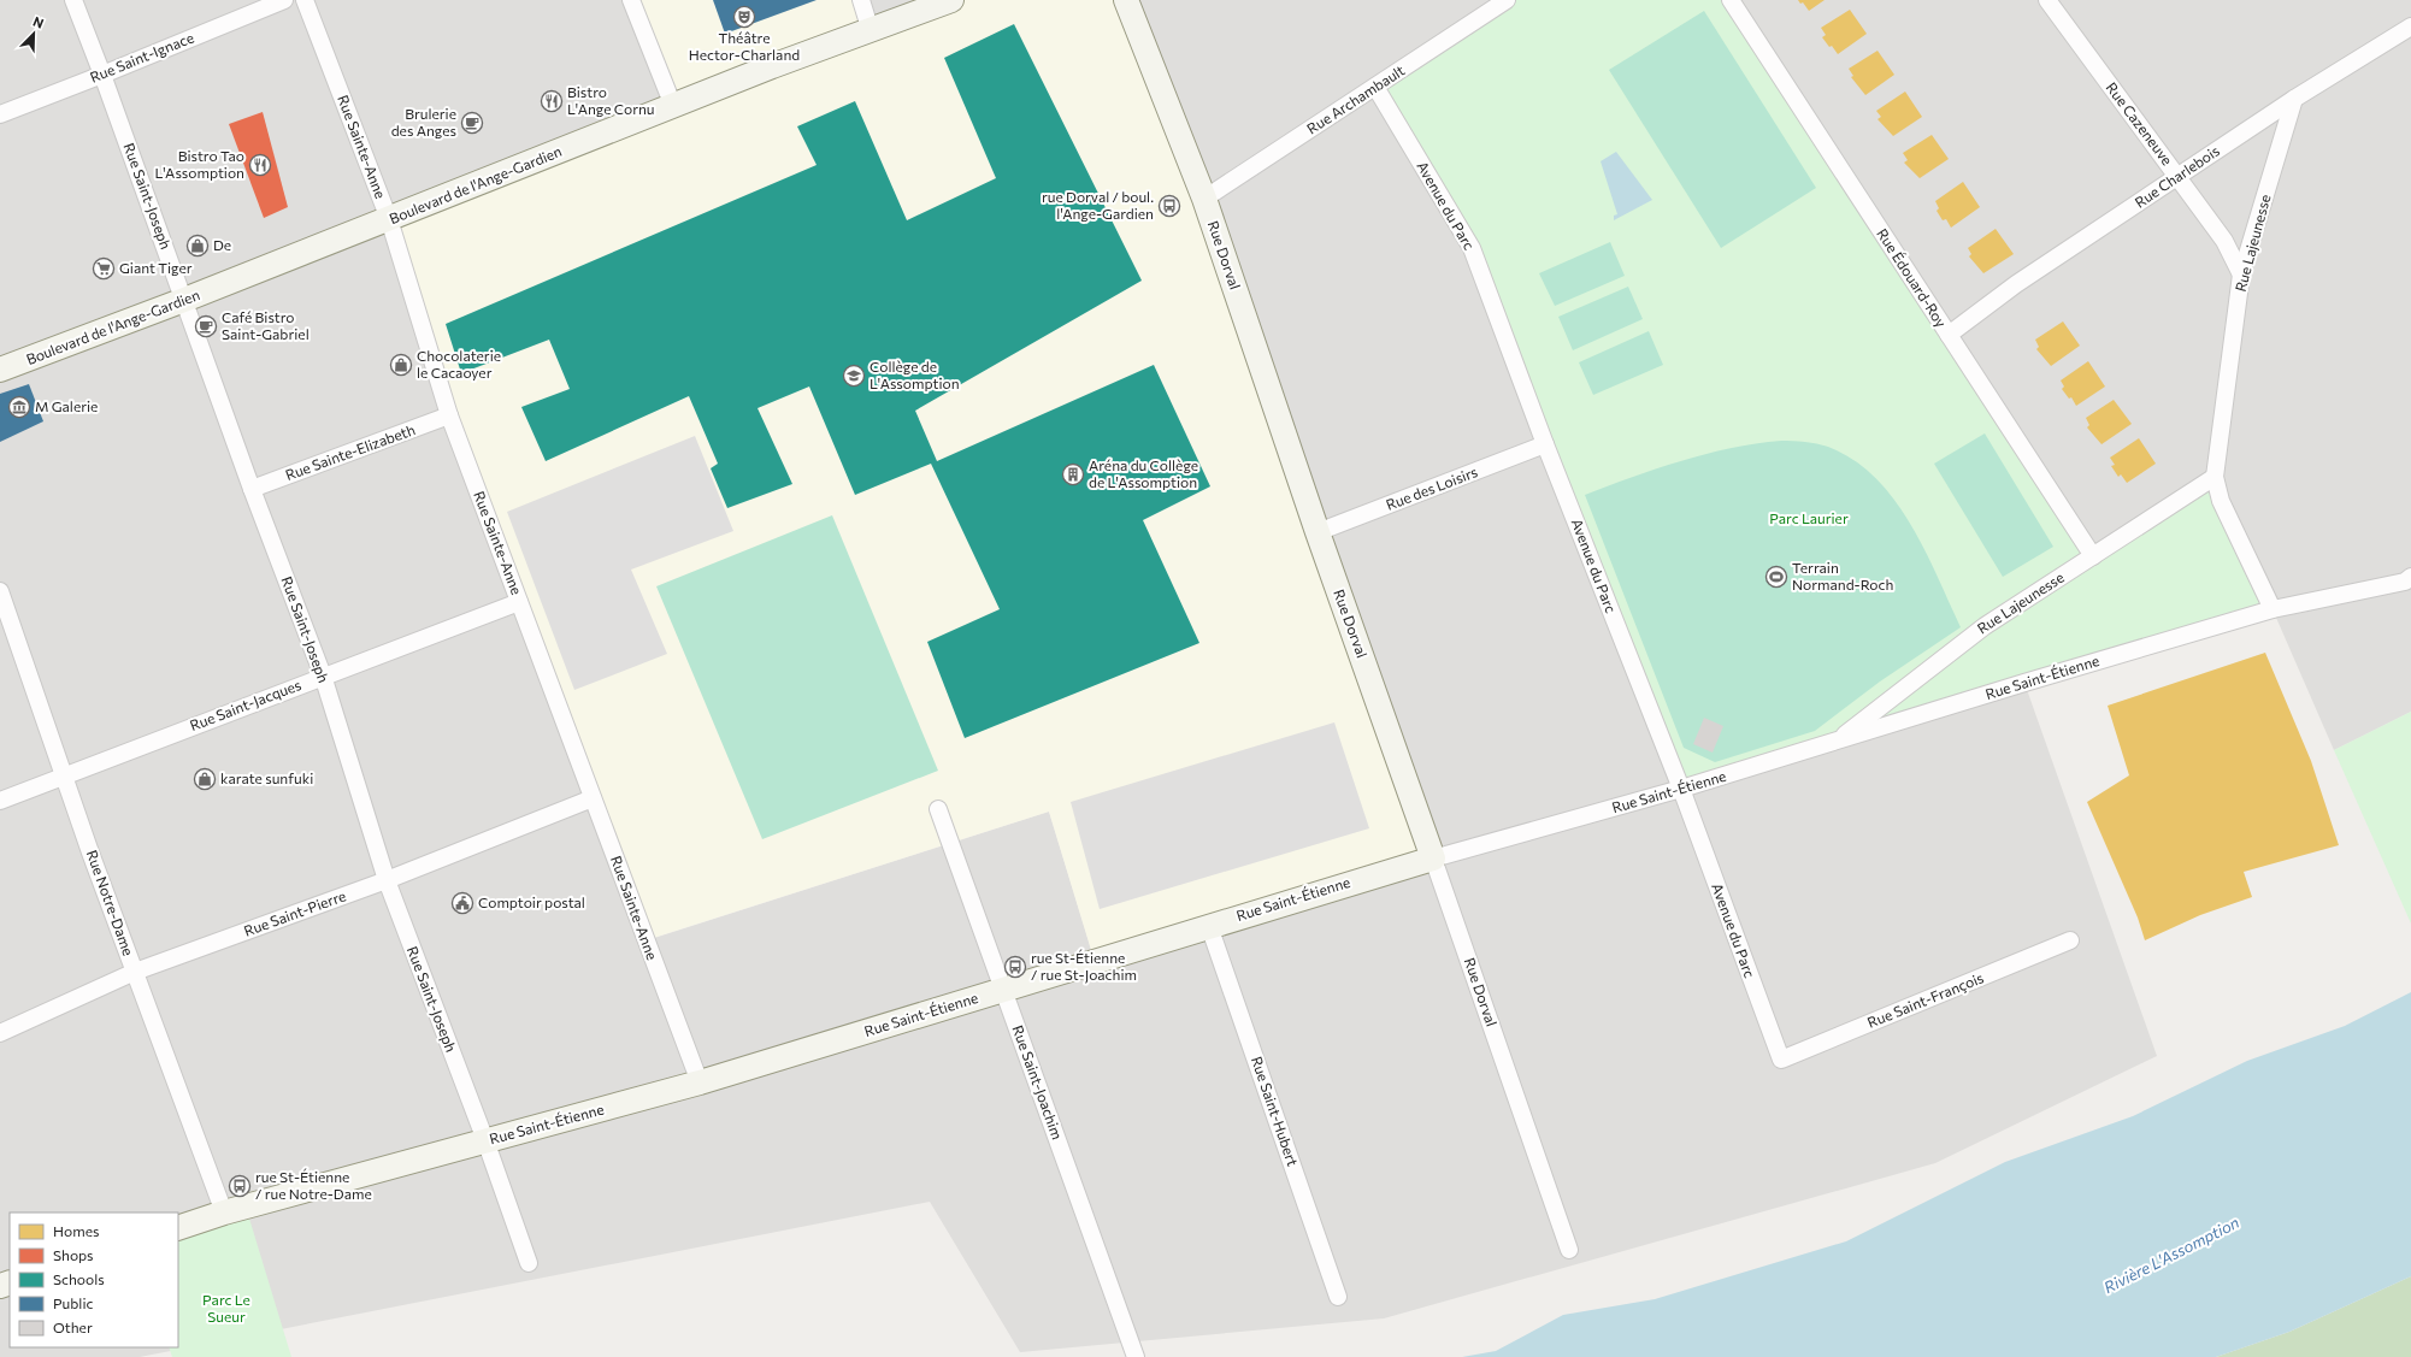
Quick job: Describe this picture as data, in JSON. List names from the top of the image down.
{
  "streets": {
    "street": [
      "Rue Saint-Ignace",
      "Rue Archambault",
      "Rue Cazeneuve",
      "Rue Sainte-Anne",
      "Rue Charlebois",
      "Boulevard de l'Ange-Gardien",
      "Rue Saint-Joseph",
      "Avenue du Parc",
      "Rue Lajeunesse",
      "Rue Dorval",
      "Rue Édouard-Roy",
      "Rue Sainte-Elizabeth",
      "Rue des Loisirs",
      "Rue Saint-Étienne",
      "Rue Saint-Jacques",
      "Rue Notre-Dame",
      "Rue Saint-Pierre",
      "Rue Saint-François",
      "Rue Saint-Joachim",
      "Rue Saint-Hubert"
    ]
  },
  "crossings": [
    ["Rue Saint-Ignace", "Rue Saint-Joseph"],
    ["Rue Archambault", "Avenue du Parc"],
    ["Rue Archambault", "Rue Dorval"],
    ["Rue Cazeneuve", "Rue Charlebois"],
    ["Rue Cazeneuve", "Rue Lajeunesse"],
    ["Rue Sainte-Anne", "Boulevard de l'Ange-Gardien"],
    ["Rue Sainte-Anne", "Rue Sainte-Elizabeth"],
    ["Rue Sainte-Anne", "Rue Saint-Étienne"],
    ["Rue Sainte-Anne", "Rue Saint-Jacques"],
    ["Rue Sainte-Anne", "Rue Saint-Pierre"],
    ["Rue Charlebois", "Rue Lajeunesse"],
    ["Rue Charlebois", "Rue Édouard-Roy"],
    ["Boulevard de l'Ange-Gardien", "Rue Saint-Joseph"],
    ["Rue Saint-Joseph", "Rue Sainte-Elizabeth"],
    ["Rue Saint-Joseph", "Rue Saint-Étienne"],
    ["Rue Saint-Joseph", "Rue Saint-Jacques"],
    ["Rue Saint-Joseph", "Rue Saint-Pierre"],
    ["Avenue du Parc", "Rue des Loisirs"],
    ["Avenue du Parc", "Rue Saint-Étienne"],
    ["Avenue du Parc", "Rue Saint-François"],
    ["Rue Lajeunesse", "Rue Édouard-Roy"],
    ["Rue Lajeunesse", "Rue Saint-Étienne"],
    ["Rue Dorval", "Rue des Loisirs"],
    ["Rue Dorval", "Rue Saint-Étienne"],
    ["Rue Saint-Étienne", "Rue Notre-Dame"],
    ["Rue Saint-Étienne", "Rue Saint-Joachim"],
    ["Rue Saint-Étienne", "Rue Saint-Hubert"],
    ["Rue Saint-Jacques", "Rue Notre-Dame"],
    ["Rue Notre-Dame", "Rue Saint-Pierre"]
  ],
  "water": ["Rivière L'Assomption"],
  "parks": ["Parc Laurier", "Parc Le Sueur"],
  "places": {
    "theatre": ["Théâtre Hector-Charland"],
    "restaurant": ["Bistro L'Ange Cornu", "Bistro Tao L'Assomption"],
    "cafe": ["Brulerie des Anges", "Café Bistro Saint-Gabriel"],
    "bus stop": ["rue Dorval / boul. l'Ange-Gardien", "rue St-Étienne / rue St-Joachim", "rue St-Étienne / rue Notre-Dame"],
    "shop": ["De", "Chocolaterie le Cacaoyer", "karate sunfuki"],
    "supermarket": ["Giant Tiger"],
    "school or university": ["Collège de L'Assomption"],
    "museum": ["M Galerie"],
    "building": ["Aréna du Collège de L'Assomption"],
    "sports": ["Terrain Normand-Roch"],
    "public building": ["Comptoir postal"]
  },
  "legend": [
    "Homes",
    "Shops",
    "Schools",
    "Public",
    "Other"
  ],
  "north": "top right"
}
